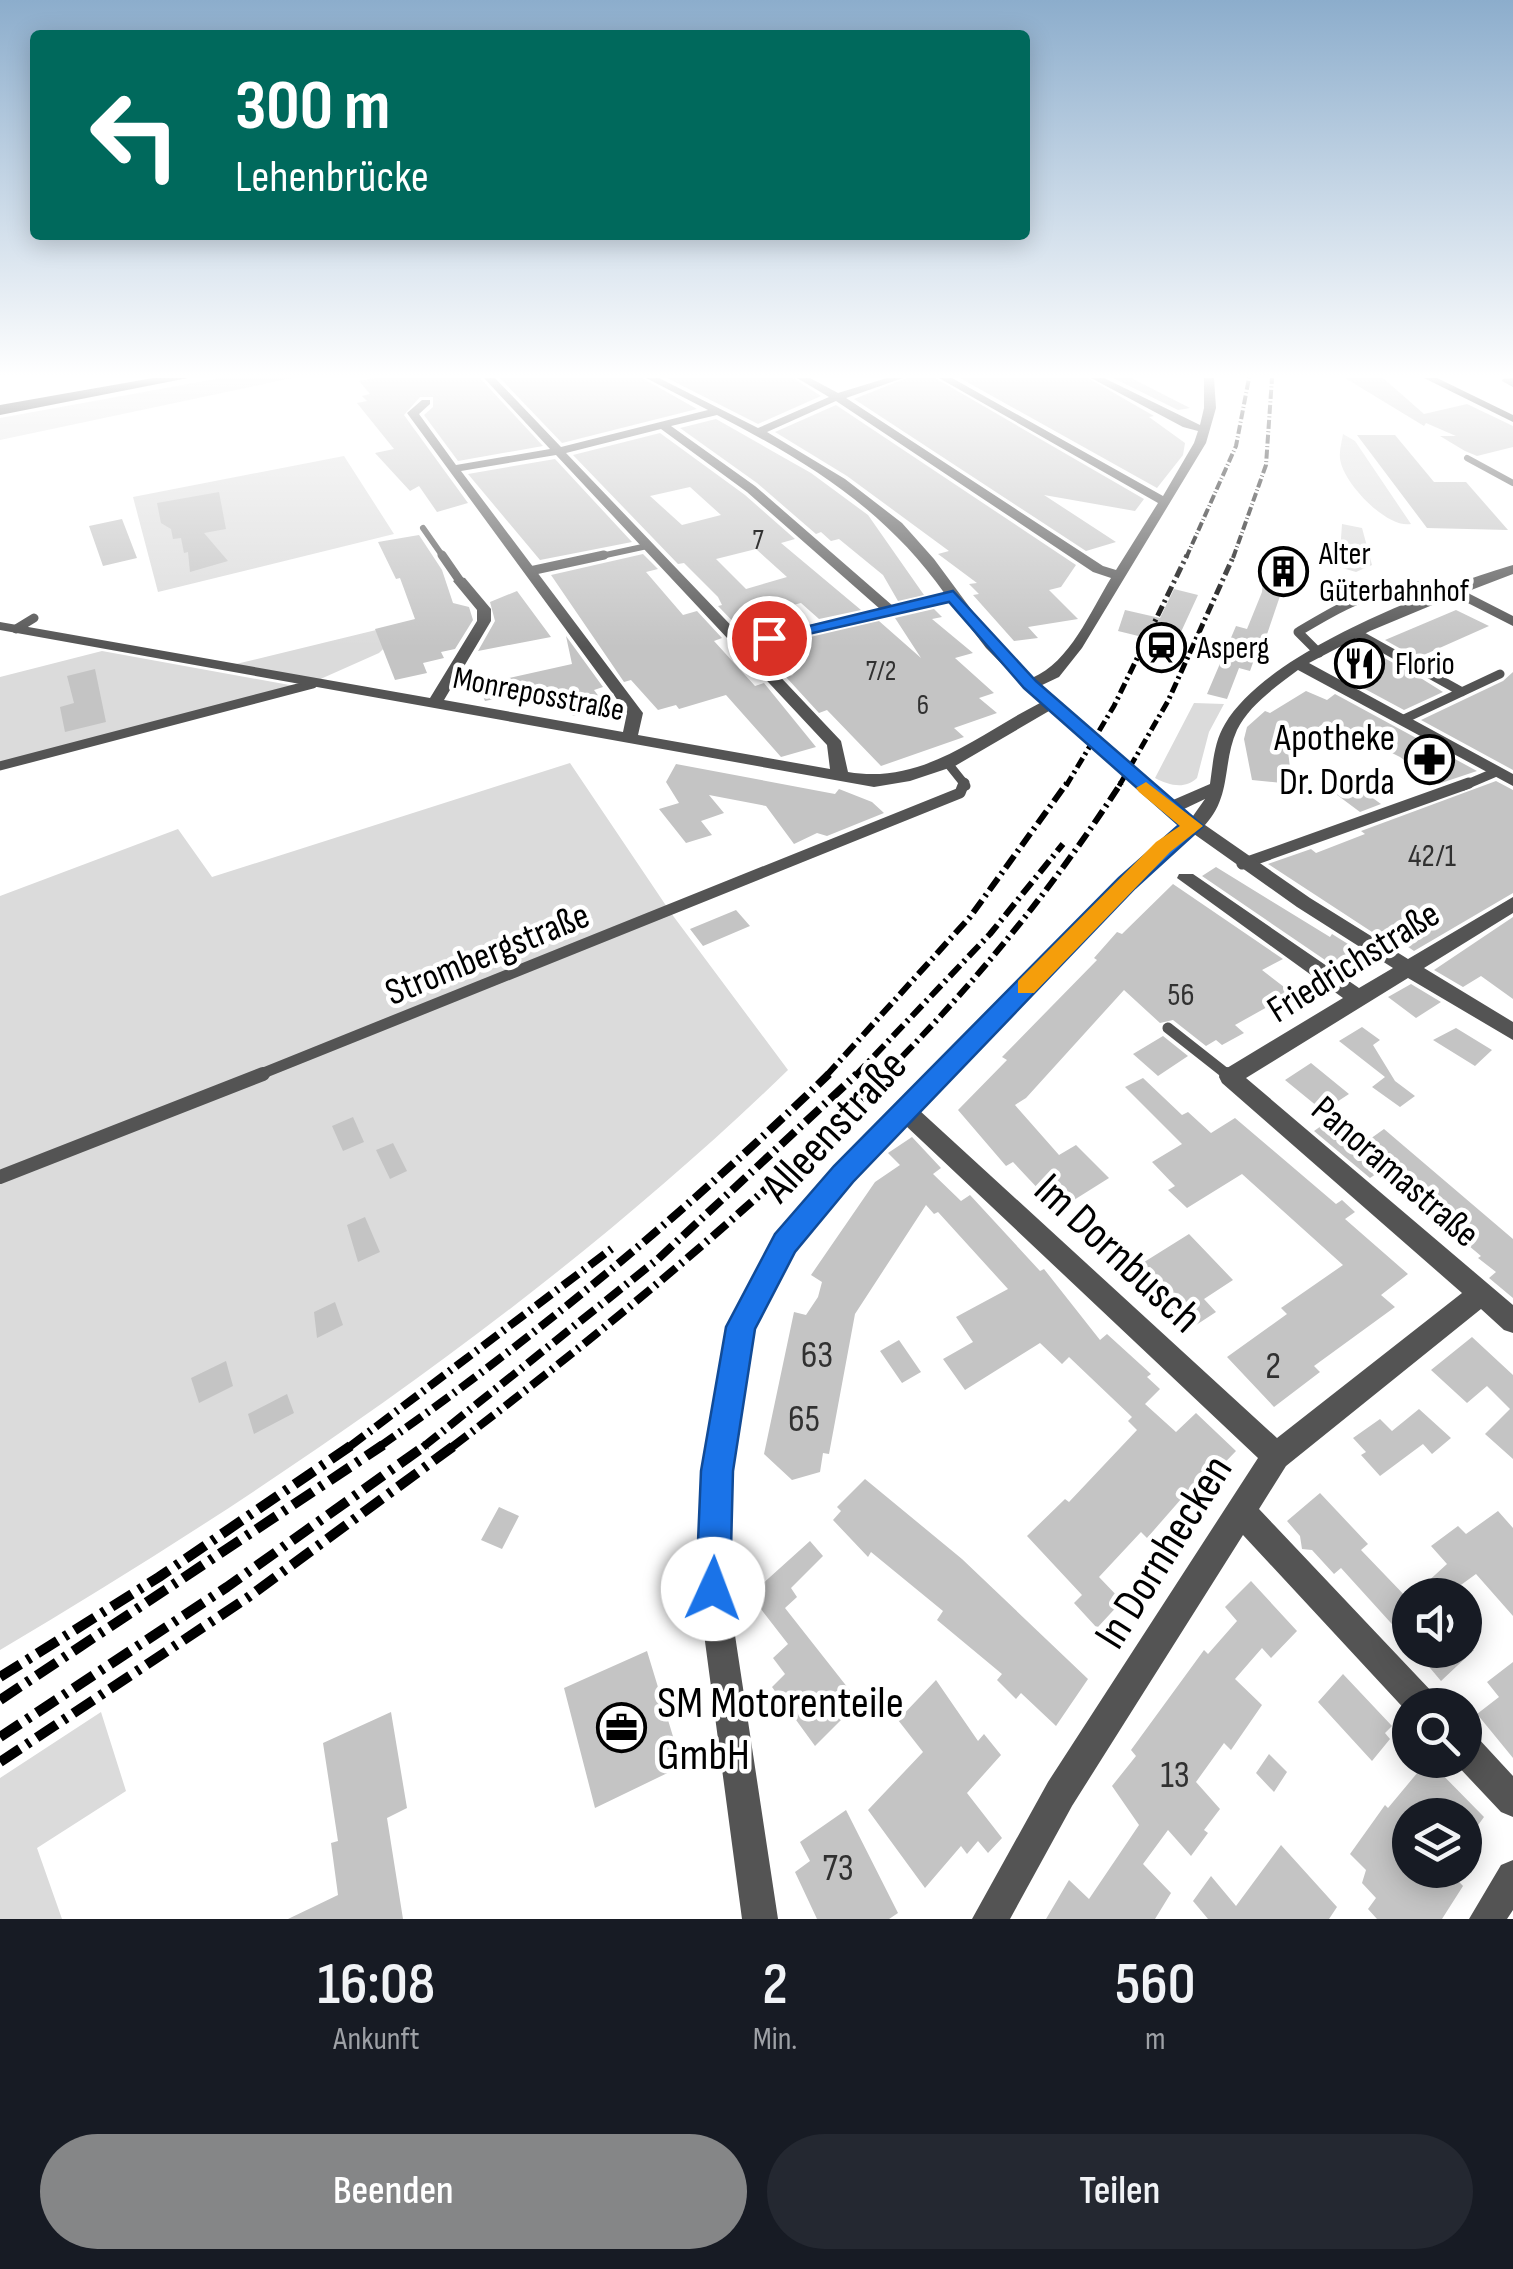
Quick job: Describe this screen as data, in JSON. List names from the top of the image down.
{
  "streets": {
    "street": [
      "Monreposstraße",
      "Friedrichstraße",
      "Alleenstraße",
      "Panoramastraße",
      "Im Dornbusch",
      "In Dornhecken"
    ],
    "lane": ["Strombergstraße"]
  },
  "crossings": [
    ["Monreposstraße", "Strombergstraße"],
    ["Friedrichstraße", "Panoramastraße"],
    ["Alleenstraße", "Im Dornbusch"],
    ["Panoramastraße", "In Dornhecken"],
    ["Im Dornbusch", "In Dornhecken"]
  ],
  "places": {
    "building": ["Alter Güterbahnhof"],
    "station": ["Asperg"],
    "restaurant": ["Florio"],
    "pharmacy": ["Apotheke Dr. Dorda"],
    "office": ["SM Motorenteile GmbH"]
  },
  "house_numbers": [
    "7",
    "7/2",
    "6",
    "42/1",
    "56",
    "63",
    "2",
    "65",
    "13",
    "73"
  ],
  "page": {
    "turn": ["300 m", "Lehenbrücke"],
    "eta": [
      "16:08",
      "Ankunft",
      "2",
      "Min.",
      "560",
      "m"
    ],
    "buttons": ["Beenden", "Teilen"]
  }
}
